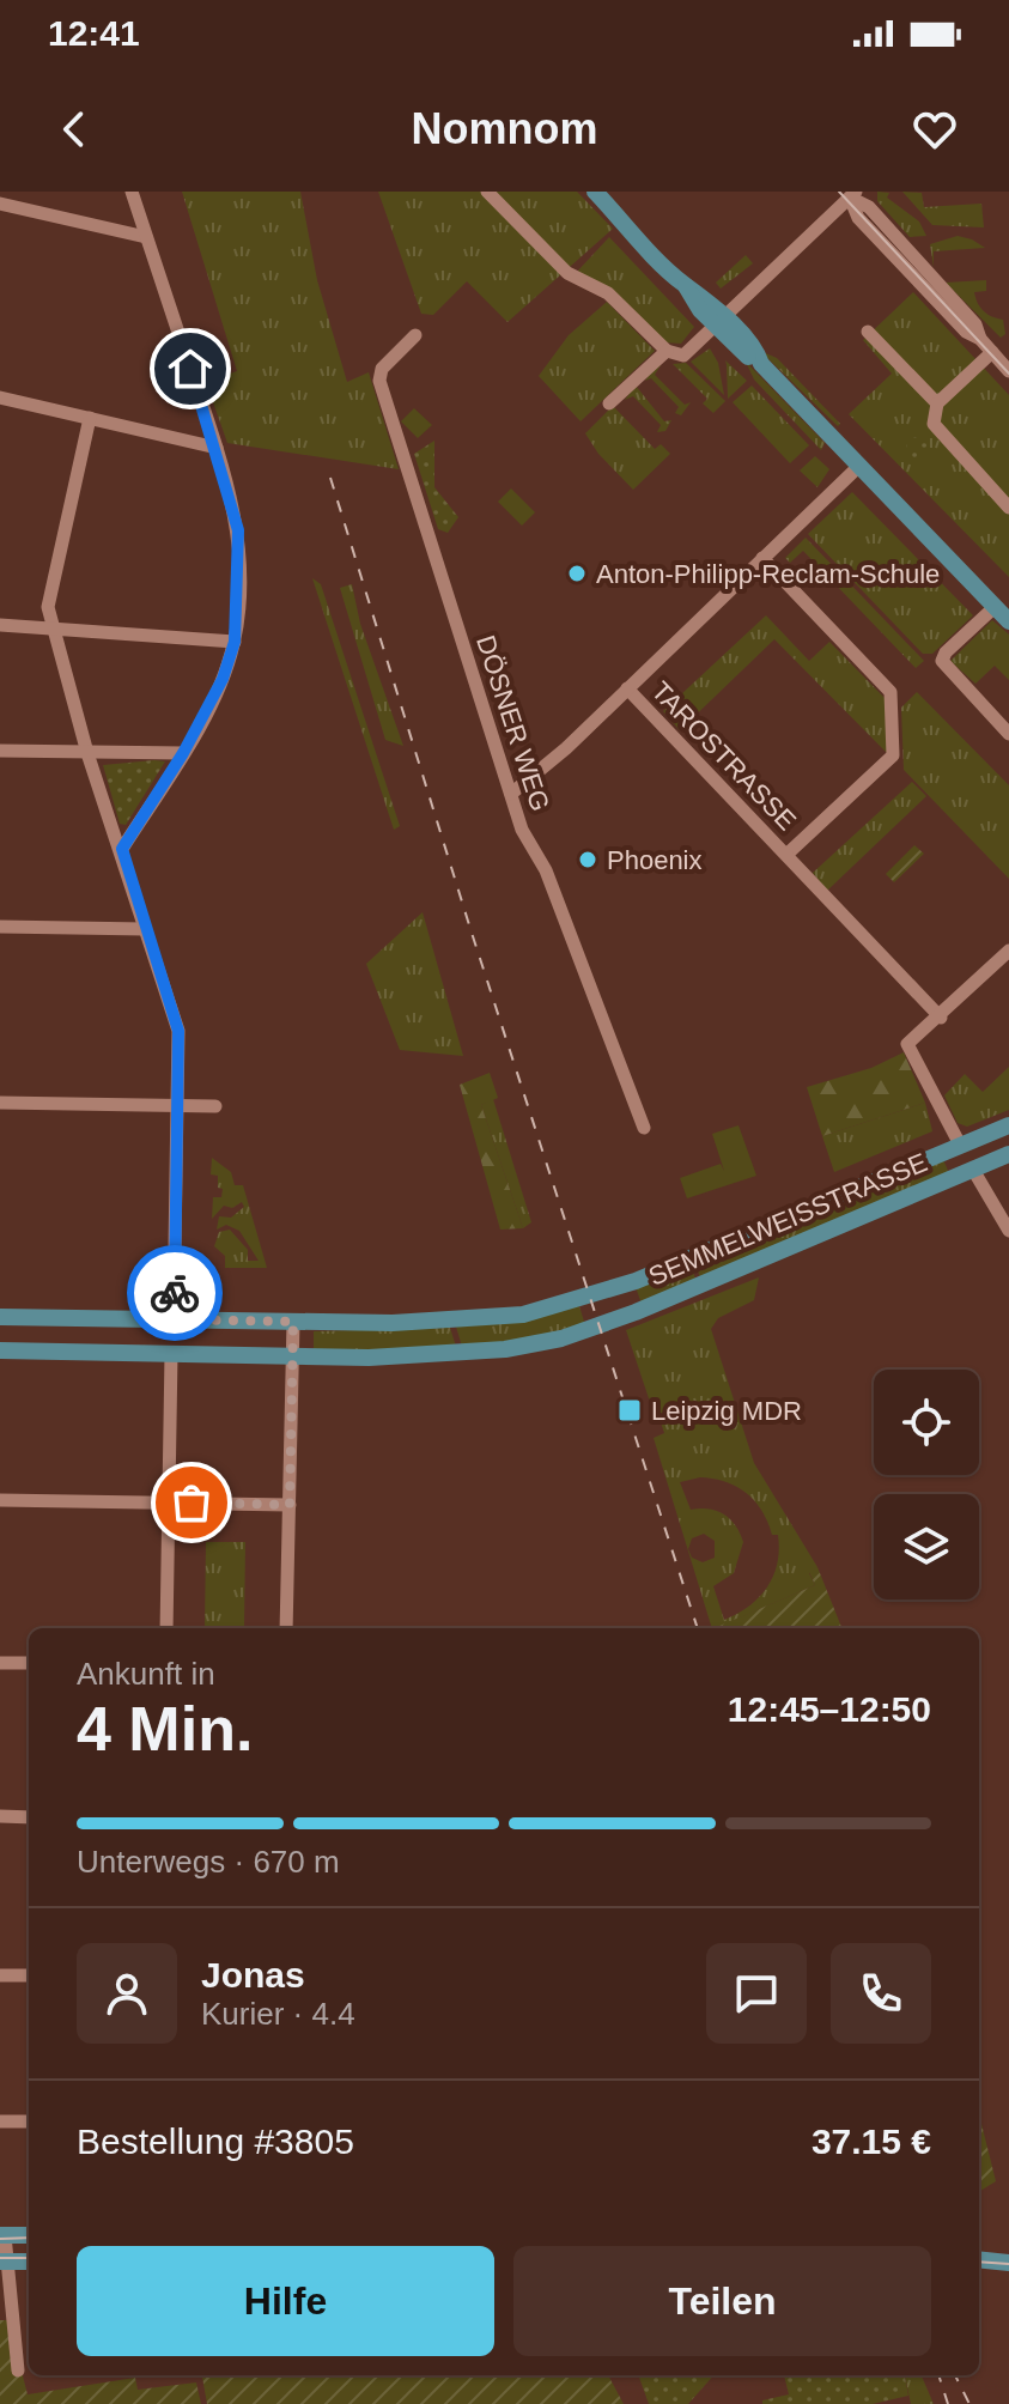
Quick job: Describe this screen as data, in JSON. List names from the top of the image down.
{
  "streets": {
    "main road": ["SEMMELWEISSTRASSE"],
    "street": ["DÖSNER WEG", "TAROSTRASSE"]
  },
  "crossings": [
    ["DÖSNER WEG", "TAROSTRASSE"],
    ["TAROSTRASSE", "SEMMELWEISSTRASSE"]
  ],
  "places": {
    "other": ["Anton-Philipp-Reclam-Schule", "Phoenix"],
    "transit": ["Leipzig MDR"]
  },
  "page": {
    "status": "12:41",
    "header": "Nomnom",
    "heading": ["4 Min.", "Ankunft in", "12:45–12:50"],
    "panel": [
      "Jonas",
      "Kurier · 4.4",
      "Bestellung #3805",
      "37.15 €"
    ],
    "bar": "Unterwegs · 670 m",
    "buttons": ["Hilfe", "Teilen"]
  }
}
